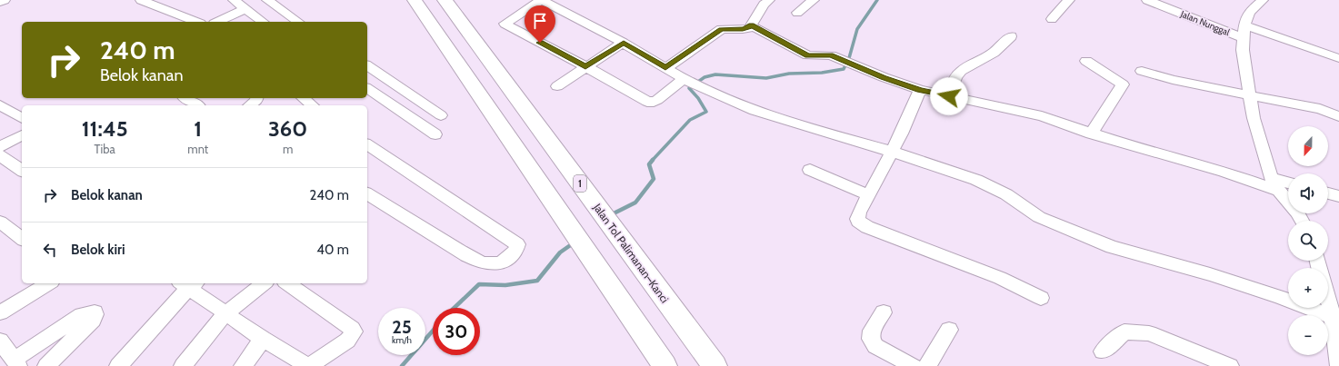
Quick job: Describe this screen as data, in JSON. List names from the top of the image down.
{
  "streets": {
    "highway": ["1", "Jalan Tol Palimanan–Kanci"],
    "street": ["Jalan Nunggal"]
  },
  "north": "bottom",
  "page": {
    "turn": ["240 m", "Belok kanan"],
    "eta": [
      "11:45",
      "Tiba",
      "1",
      "mnt",
      "360",
      "m"
    ],
    "map_buttons": ["+", "−"],
    "list": [
      {
        "name": "Belok kanan",
        "value": "240 m"
      },
      {
        "name": "Belok kiri",
        "value": "40 m"
      }
    ],
    "speed": "25 km/h",
    "limit": "30"
  }
}
